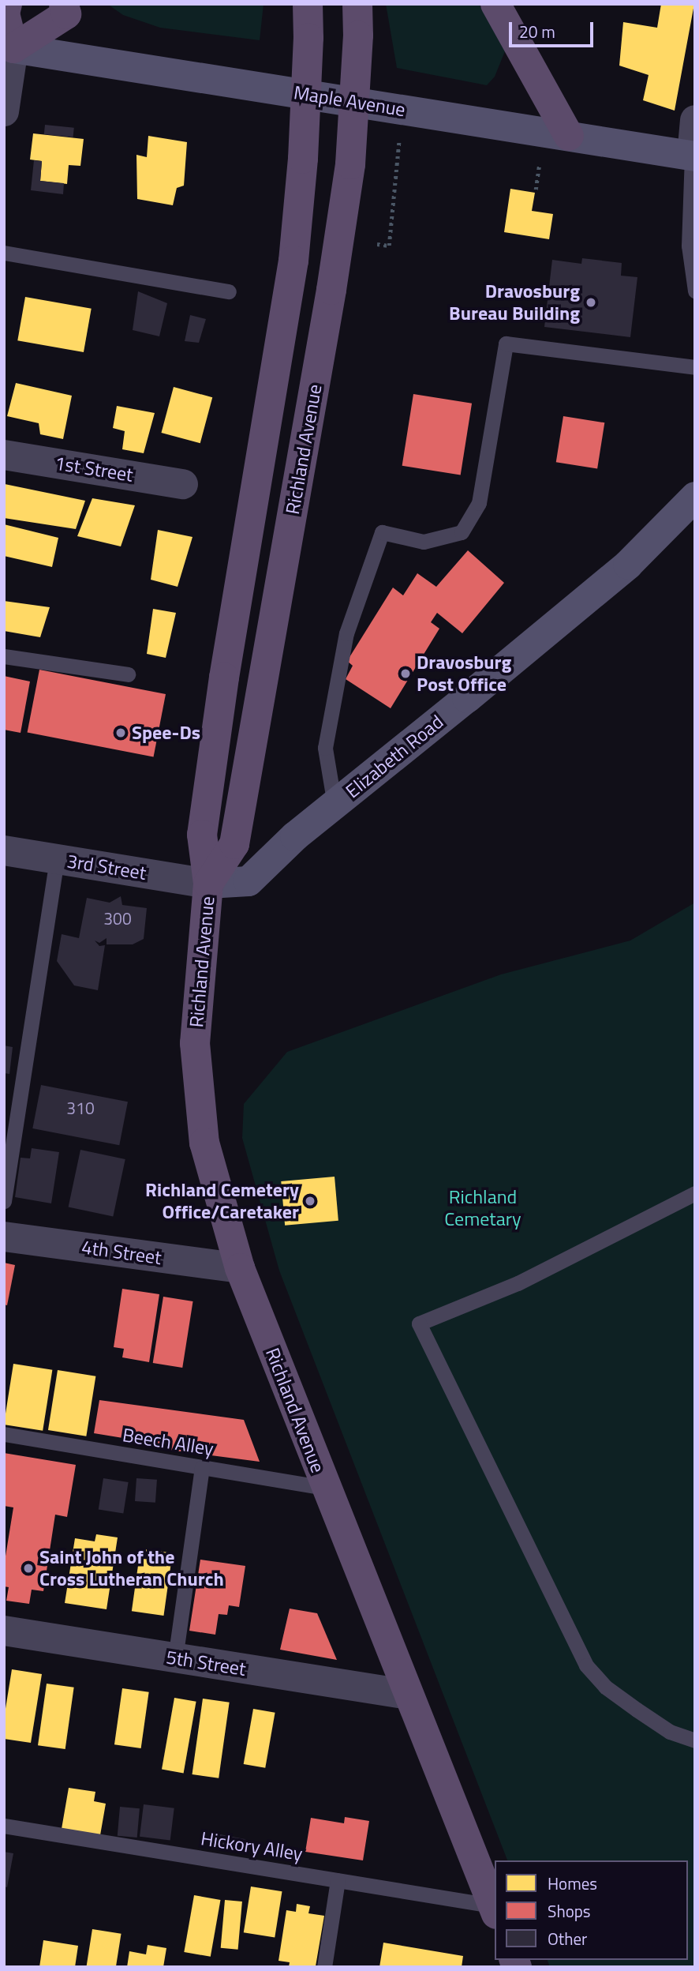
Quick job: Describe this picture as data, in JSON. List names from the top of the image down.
{
  "streets": {
    "main road": ["Maple Avenue", "Richland Avenue", "Elizabeth Road"],
    "street": [
      "1st Street",
      "3rd Street",
      "4th Street",
      "5th Street"
    ],
    "lane": ["Beech Alley", "Hickory Alley"]
  },
  "crossings": [
    ["Richland Avenue", "Elizabeth Road"],
    ["Richland Avenue", "3rd Street"],
    ["Richland Avenue", "4th Street"],
    ["Richland Avenue", "Beech Alley"],
    ["Richland Avenue", "5th Street"],
    ["Richland Avenue", "Hickory Alley"],
    ["Elizabeth Road", "3rd Street"]
  ],
  "parks": ["Richland Cemetary"],
  "places": [
    "Dravosburg Bureau Building",
    "Dravosburg Post Office",
    "Spee-Ds",
    "Richland Cemetery Office/Caretaker",
    "Saint John of the Cross Lutheran Church"
  ],
  "house_numbers": ["300", "310"],
  "legend": ["Homes", "Shops", "Other"],
  "scale_bar": "20 m"
}
